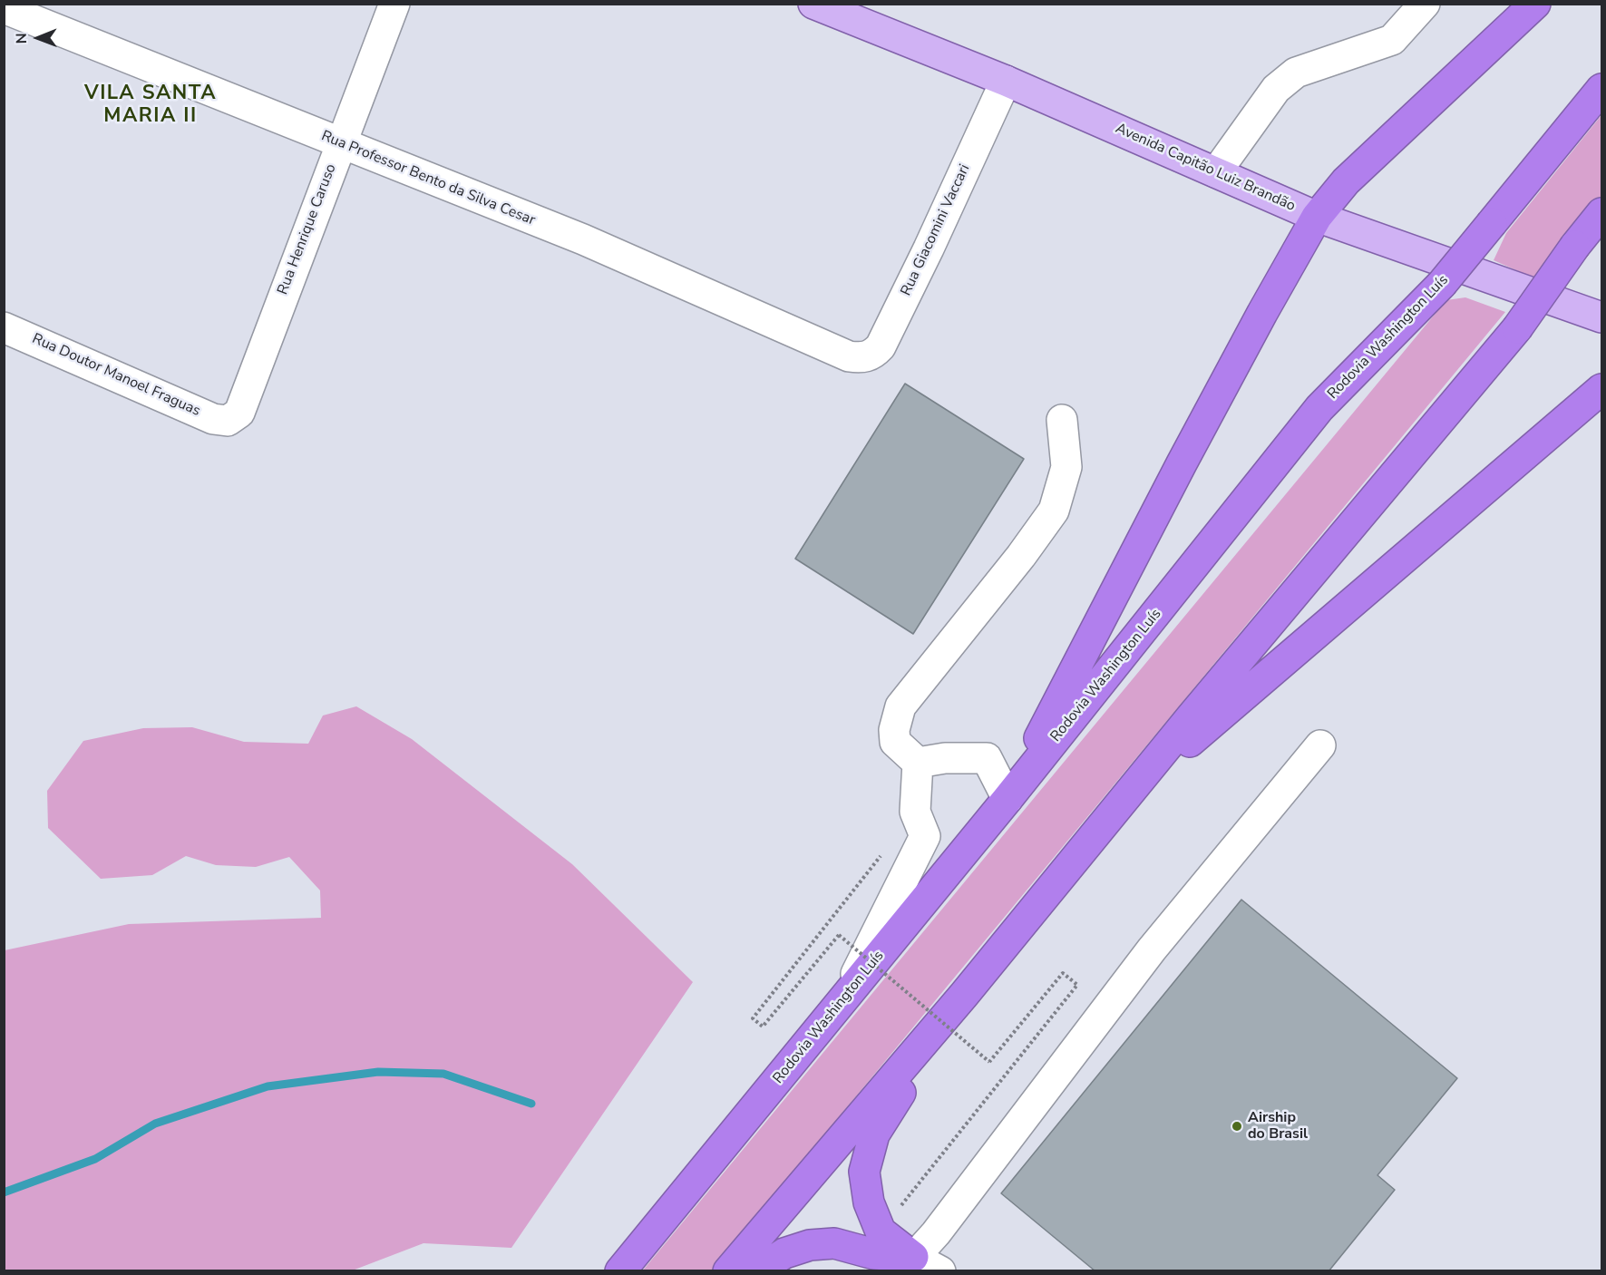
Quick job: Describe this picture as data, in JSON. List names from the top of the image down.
{
  "streets": {
    "highway": ["Rodovia Washington Luís"],
    "main road": ["Avenida Capitão Luiz Brandão"],
    "street": [
      "Rua Professor Bento da Silva Cesar",
      "Rua Henrique Caruso",
      "Rua Giacomini Vaccari",
      "Rua Doutor Manoel Fraguas"
    ]
  },
  "crossings": [
    ["Avenida Capitão Luiz Brandão", "Rua Giacomini Vaccari"],
    ["Rua Professor Bento da Silva Cesar", "Rua Henrique Caruso"],
    ["Rua Professor Bento da Silva Cesar", "Rua Giacomini Vaccari"],
    ["Rua Henrique Caruso", "Rua Doutor Manoel Fraguas"]
  ],
  "districts": ["VILA SANTA MARIA II"],
  "places": ["Airship do Brasil"],
  "north": "left"
}
